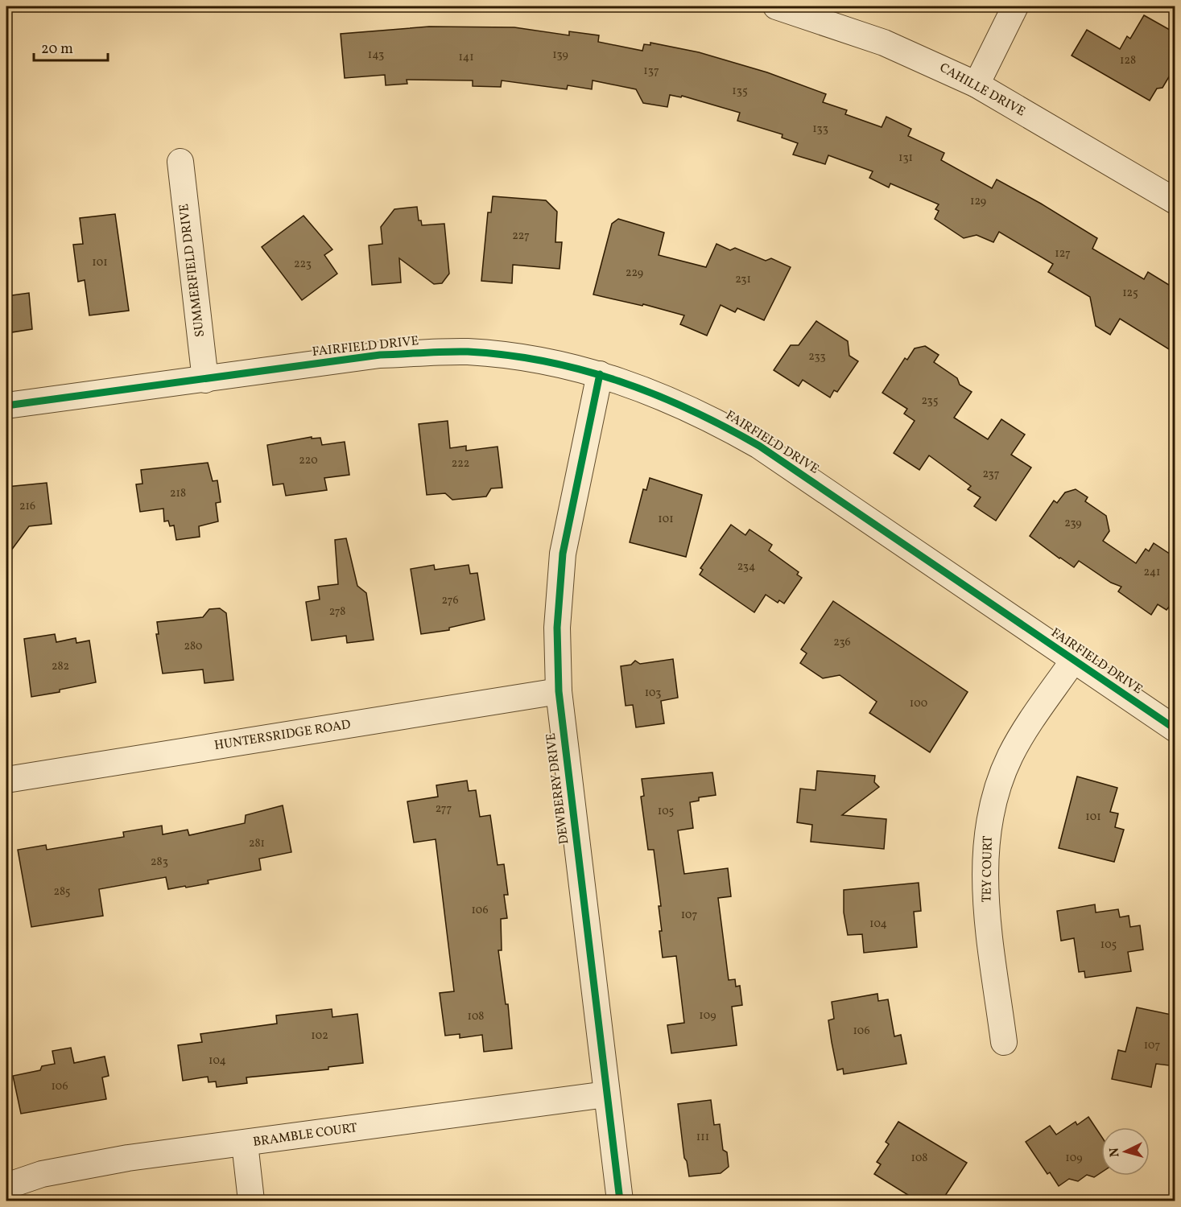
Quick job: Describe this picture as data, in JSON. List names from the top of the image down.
{
  "streets": {
    "street": [
      "CAHILLE DRIVE",
      "SUMMERFIELD DRIVE",
      "FAIRFIELD DRIVE",
      "HUNTERSRIDGE ROAD",
      "DEWBERRY DRIVE",
      "TEY COURT",
      "BRAMBLE COURT"
    ]
  },
  "crossings": [
    ["SUMMERFIELD DRIVE", "FAIRFIELD DRIVE"],
    ["FAIRFIELD DRIVE", "DEWBERRY DRIVE"],
    ["FAIRFIELD DRIVE", "TEY COURT"],
    ["HUNTERSRIDGE ROAD", "DEWBERRY DRIVE"],
    ["DEWBERRY DRIVE", "BRAMBLE COURT"]
  ],
  "house_numbers": [
    "143",
    "139",
    "141",
    "128",
    "137",
    "135",
    "133",
    "131",
    "129",
    "227",
    "127",
    "101",
    "223",
    "229",
    "231",
    "125",
    "233",
    "235",
    "220",
    "222",
    "237",
    "218",
    "216",
    "101",
    "239",
    "234",
    "241",
    "276",
    "278",
    "236",
    "280",
    "282",
    "103",
    "100",
    "277",
    "105",
    "101",
    "281",
    "283",
    "285",
    "106",
    "107",
    "104",
    "105",
    "109",
    "108",
    "106",
    "102",
    "107",
    "104",
    "106",
    "111",
    "108",
    "109"
  ],
  "scale_bar": "20 m",
  "north": "left"
}
